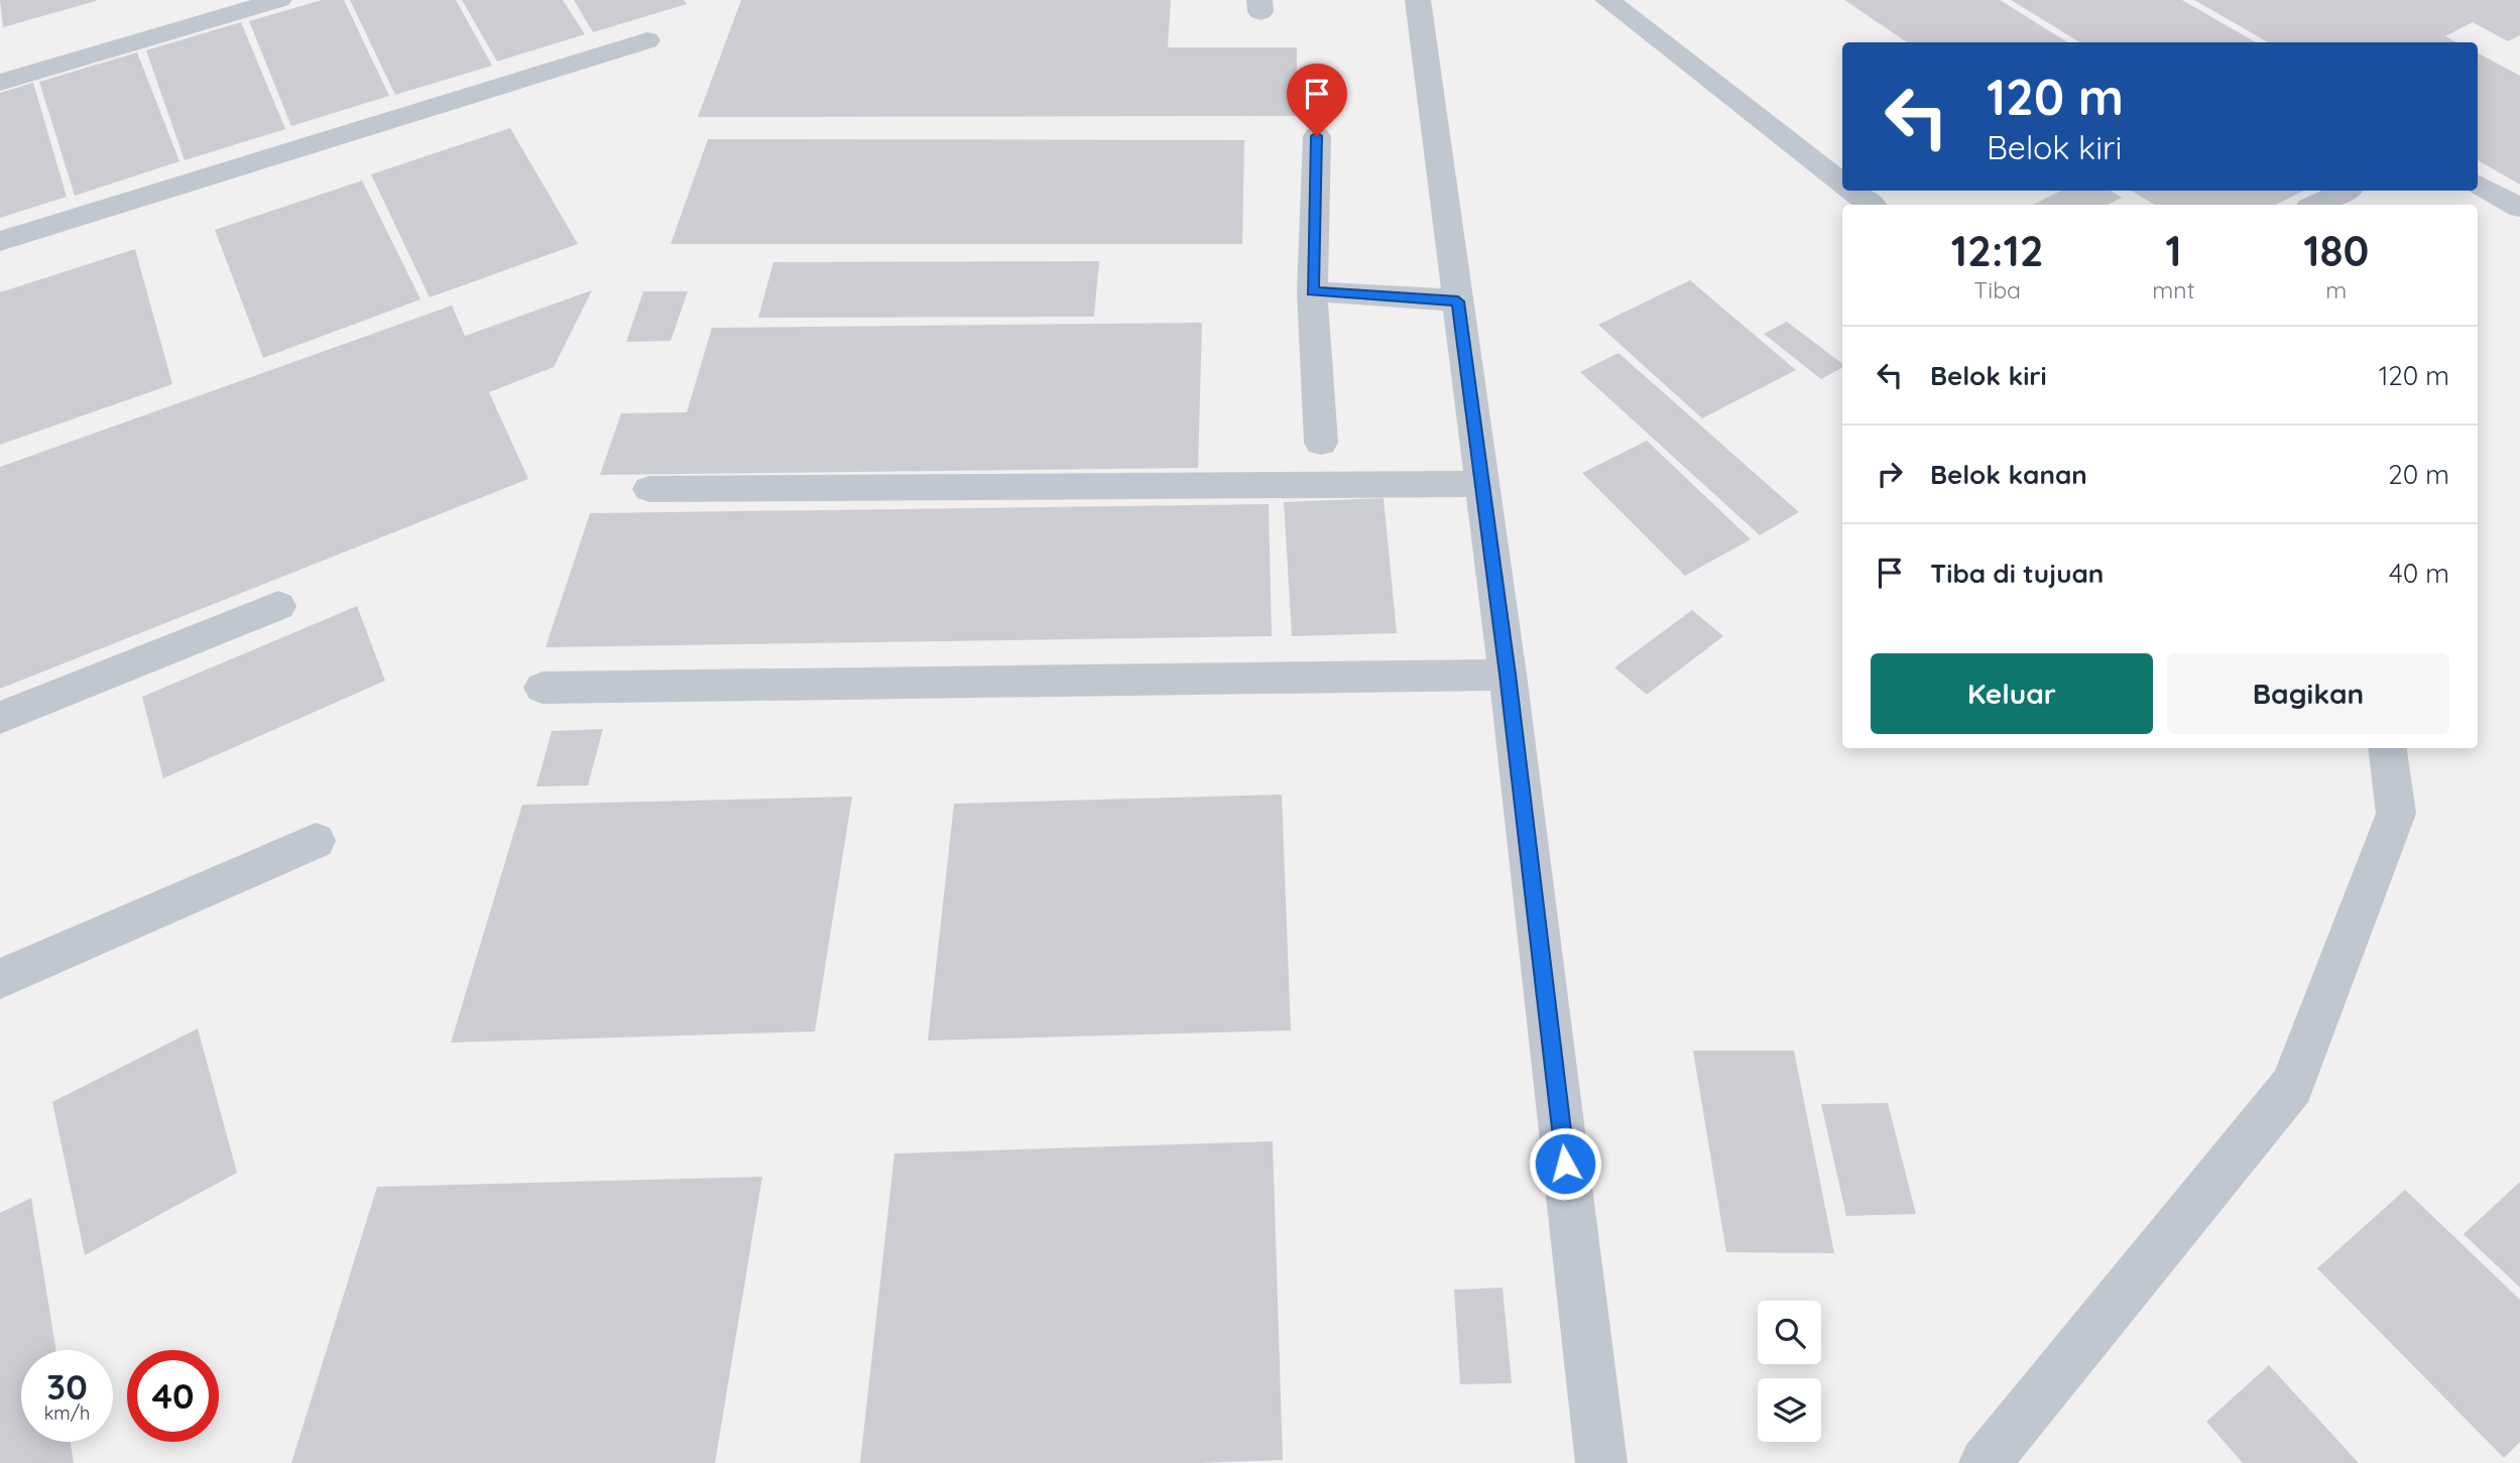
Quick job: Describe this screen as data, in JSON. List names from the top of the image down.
{
  "page": {
    "turn": ["120 m", "Belok kiri"],
    "eta": [
      "12:12",
      "Tiba",
      "1",
      "mnt",
      "180",
      "m"
    ],
    "list": [
      {
        "name": "Belok kiri",
        "value": "120 m"
      },
      {
        "name": "Belok kanan",
        "value": "20 m"
      },
      {
        "name": "Tiba di tujuan",
        "value": "40 m"
      }
    ],
    "buttons": ["Keluar", "Bagikan"],
    "speed": "30 km/h",
    "limit": "40"
  }
}
